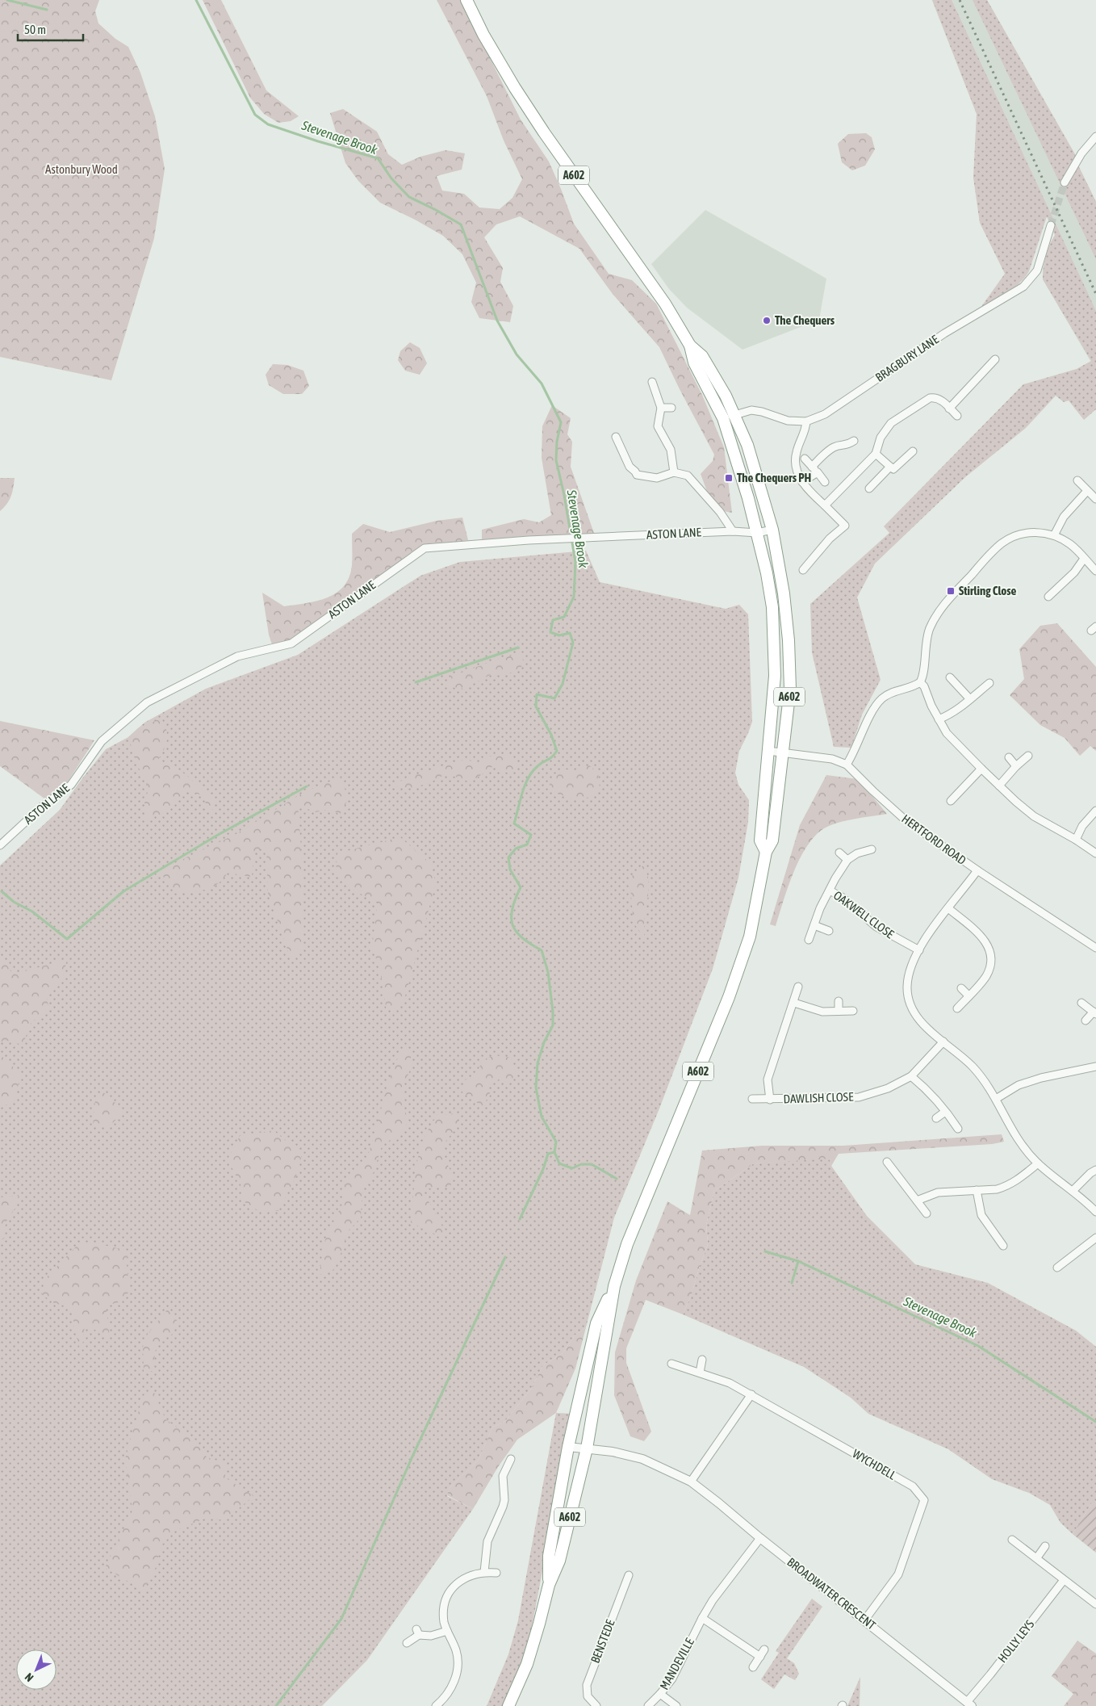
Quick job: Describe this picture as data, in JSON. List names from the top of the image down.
{
  "streets": {
    "highway": ["A602"],
    "street": [
      "BRAGBURY LANE",
      "ASTON LANE",
      "HERTFORD ROAD",
      "OAKWELL CLOSE",
      "DAWLISH CLOSE",
      "WYCHDELL",
      "BROADWATER CRESCENT",
      "BENSTEDE",
      "HOLLY LEYS",
      "MANDEVILLE"
    ]
  },
  "crossings": [
    ["A602", "BRAGBURY LANE"],
    ["A602", "ASTON LANE"],
    ["A602", "HERTFORD ROAD"],
    ["A602", "BROADWATER CRESCENT"],
    ["WYCHDELL", "BROADWATER CRESCENT"],
    ["BROADWATER CRESCENT", "HOLLY LEYS"],
    ["BROADWATER CRESCENT", "MANDEVILLE"]
  ],
  "water": ["Stevenage Brook"],
  "parks": ["Astonbury Wood"],
  "places": {
    "other": ["The Chequers"],
    "transit": ["The Chequers PH", "Stirling Close"]
  },
  "scale_bar": "50 m",
  "north": "bottom left"
}
